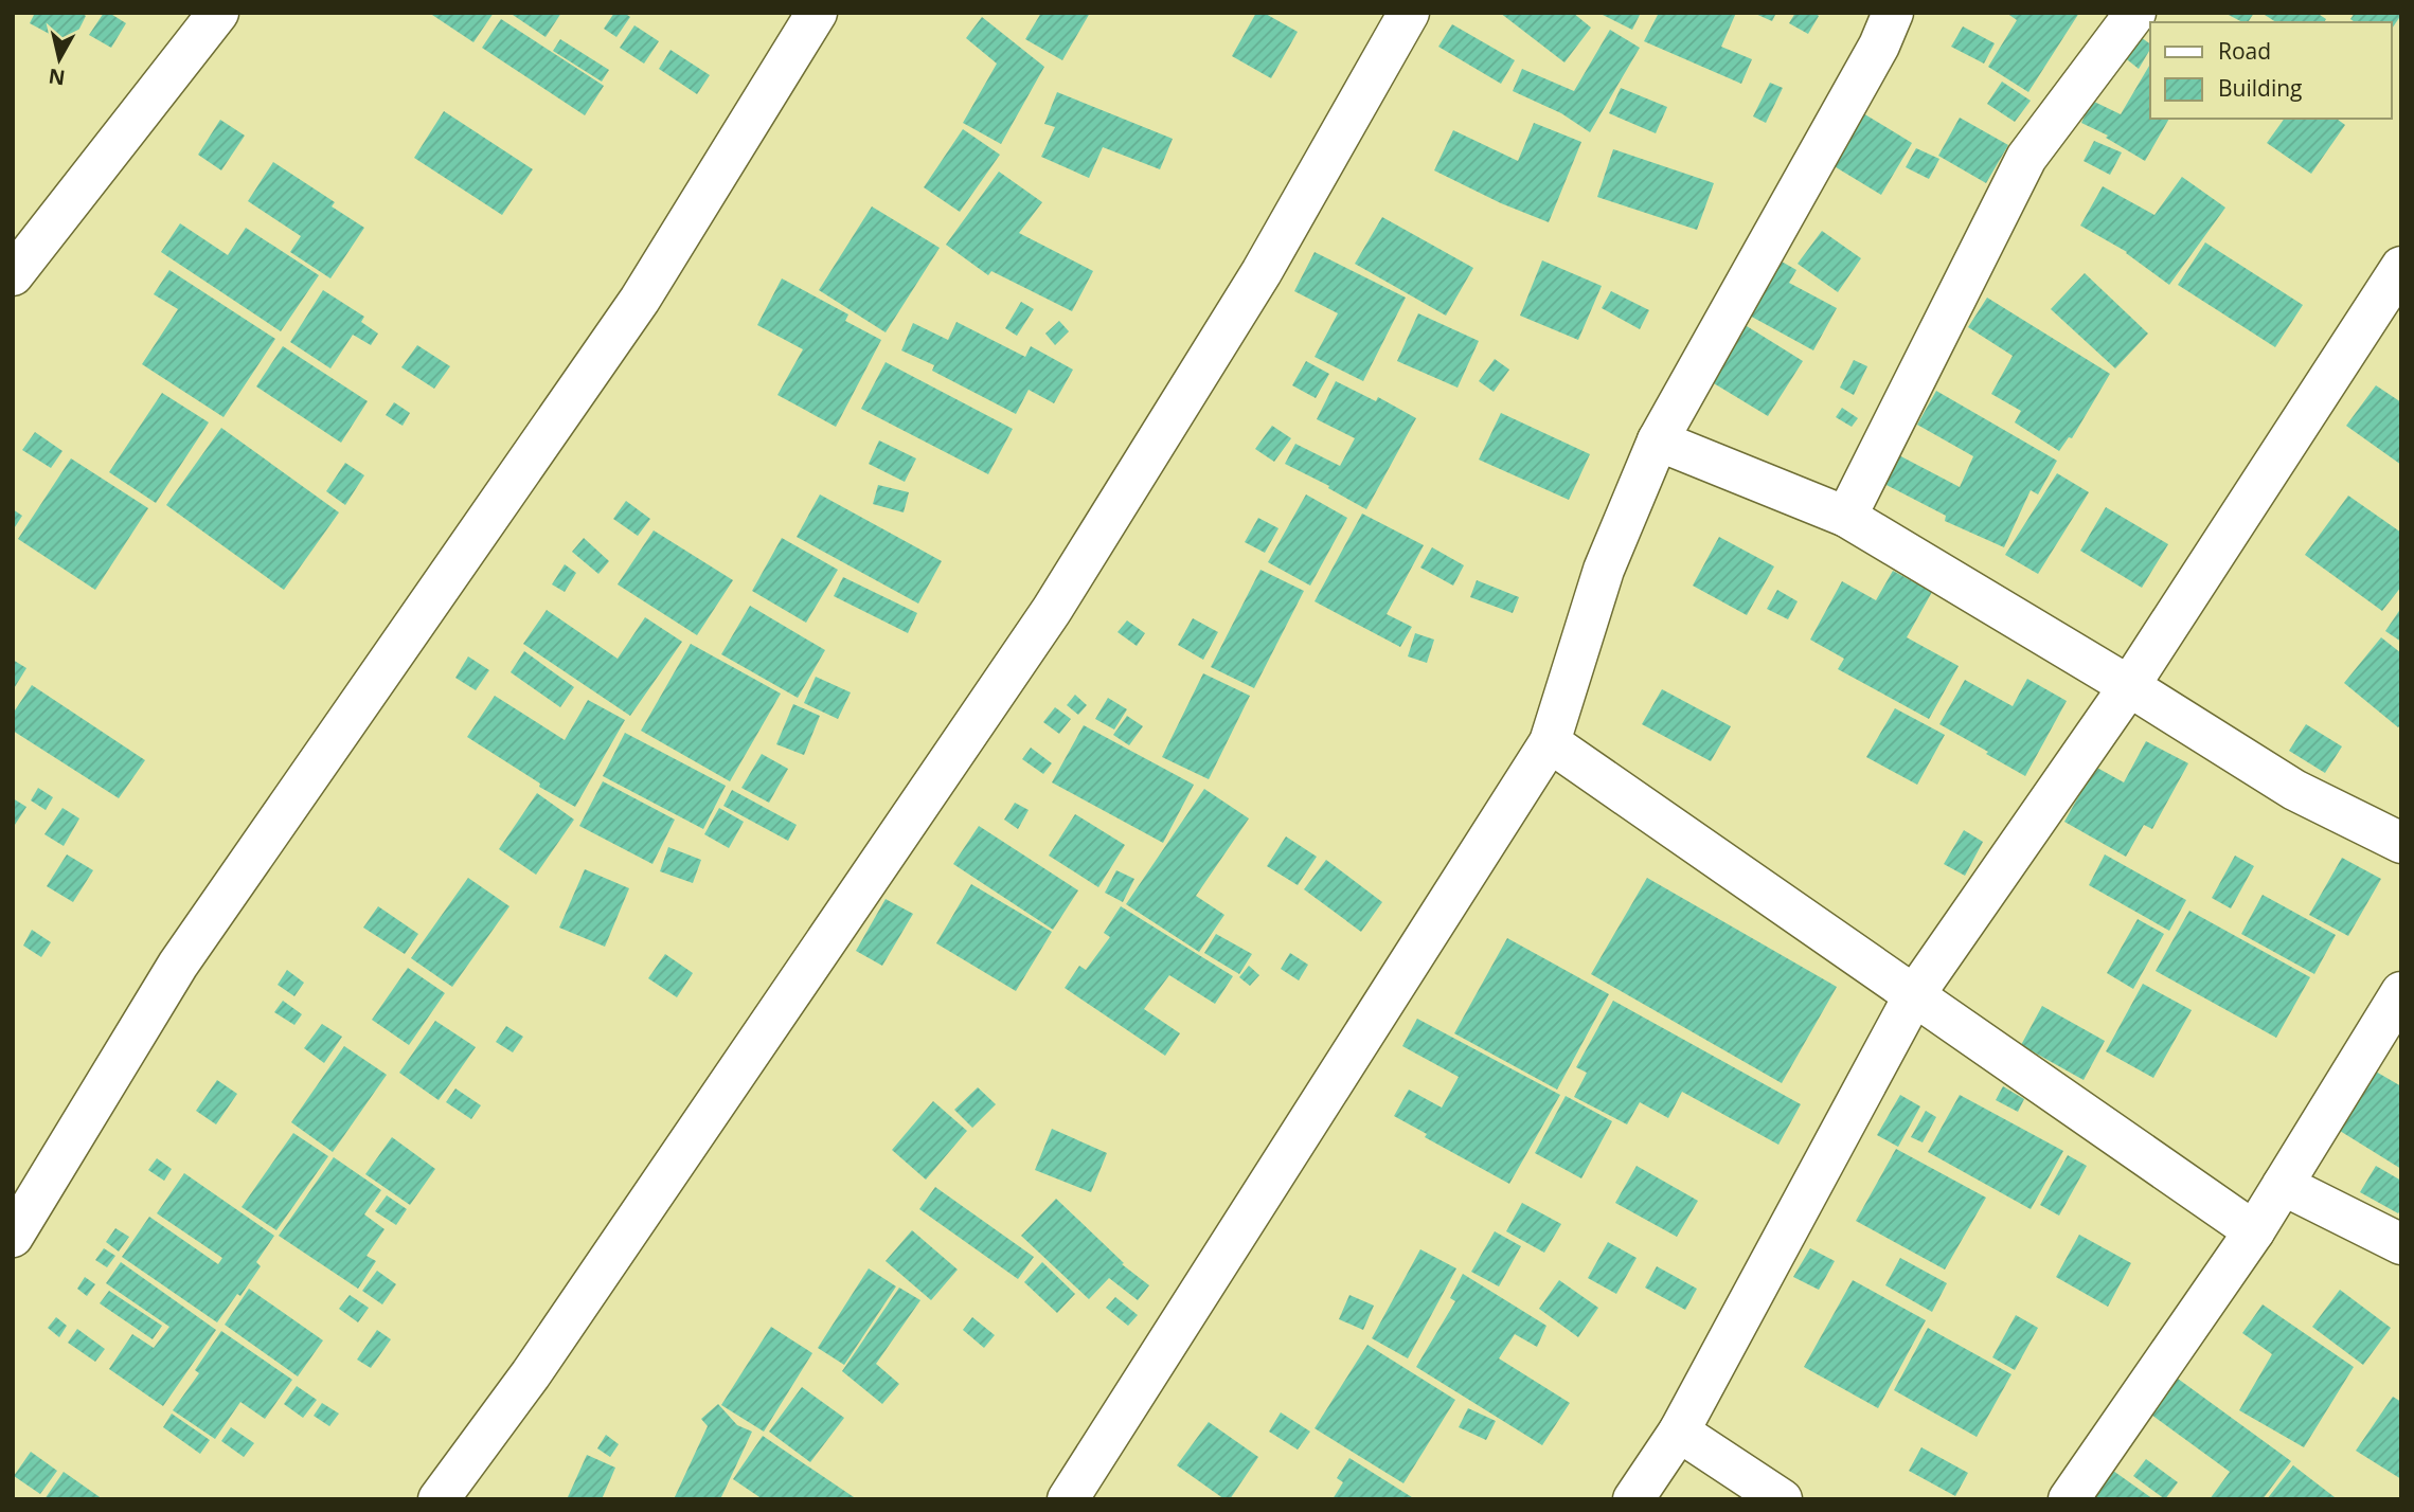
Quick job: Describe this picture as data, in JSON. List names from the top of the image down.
{
  "legend": ["Road", "Building"],
  "north": "bottom"
}
